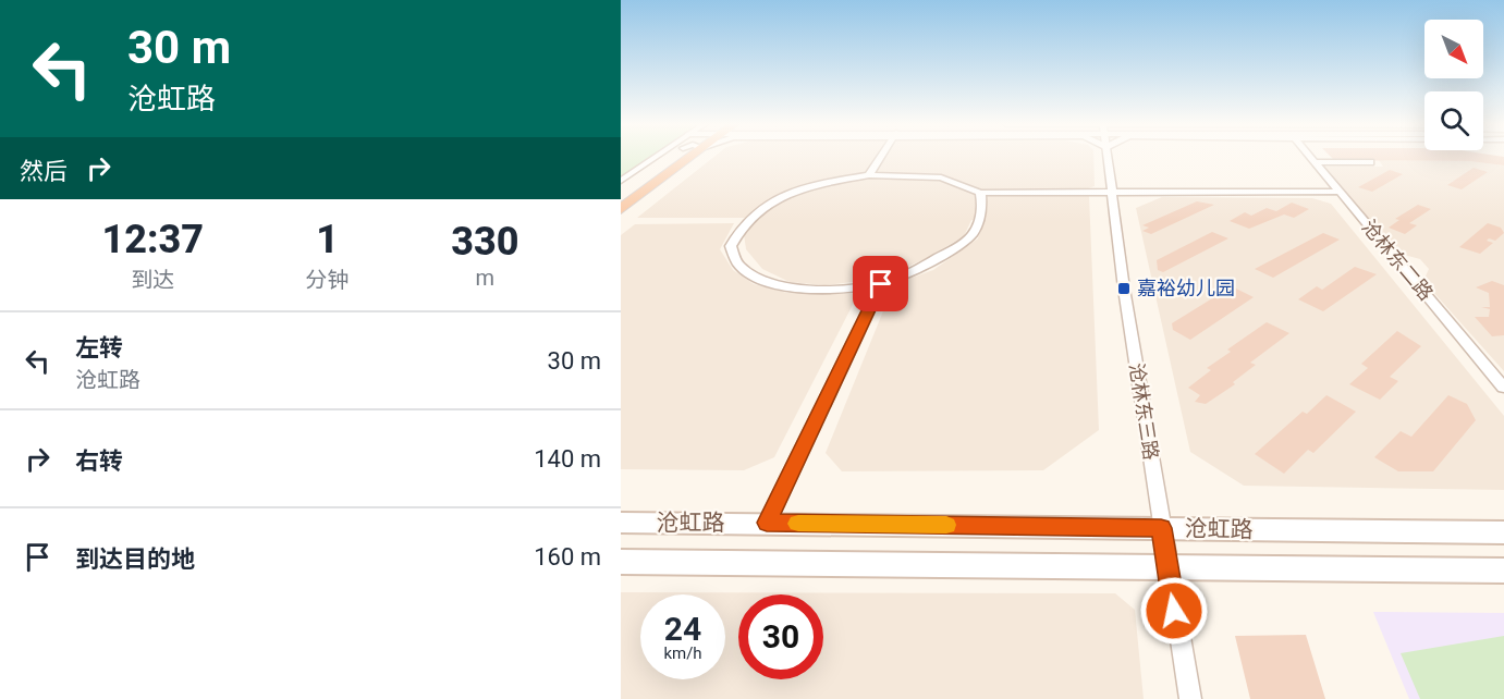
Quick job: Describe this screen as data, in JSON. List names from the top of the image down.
{
  "streets": {
    "main road": ["沧虹路"],
    "street": ["沧林东二路", "沧林东三路"]
  },
  "crossings": [
    ["沧林东三路", "沧虹路"]
  ],
  "places": {
    "transit": ["嘉裕幼儿园"]
  },
  "north": "bottom right",
  "page": {
    "turn": ["30 m", "沧虹路"],
    "then": "然后",
    "eta": [
      "12:37",
      "到达",
      "1",
      "分钟",
      "330",
      "m"
    ],
    "list": [
      {
        "name": "左转",
        "note": "沧虹路",
        "value": "30 m"
      },
      {
        "name": "右转",
        "value": "140 m"
      },
      {
        "name": "到达目的地",
        "value": "160 m"
      }
    ],
    "speed": "24 km/h",
    "limit": "30"
  }
}
